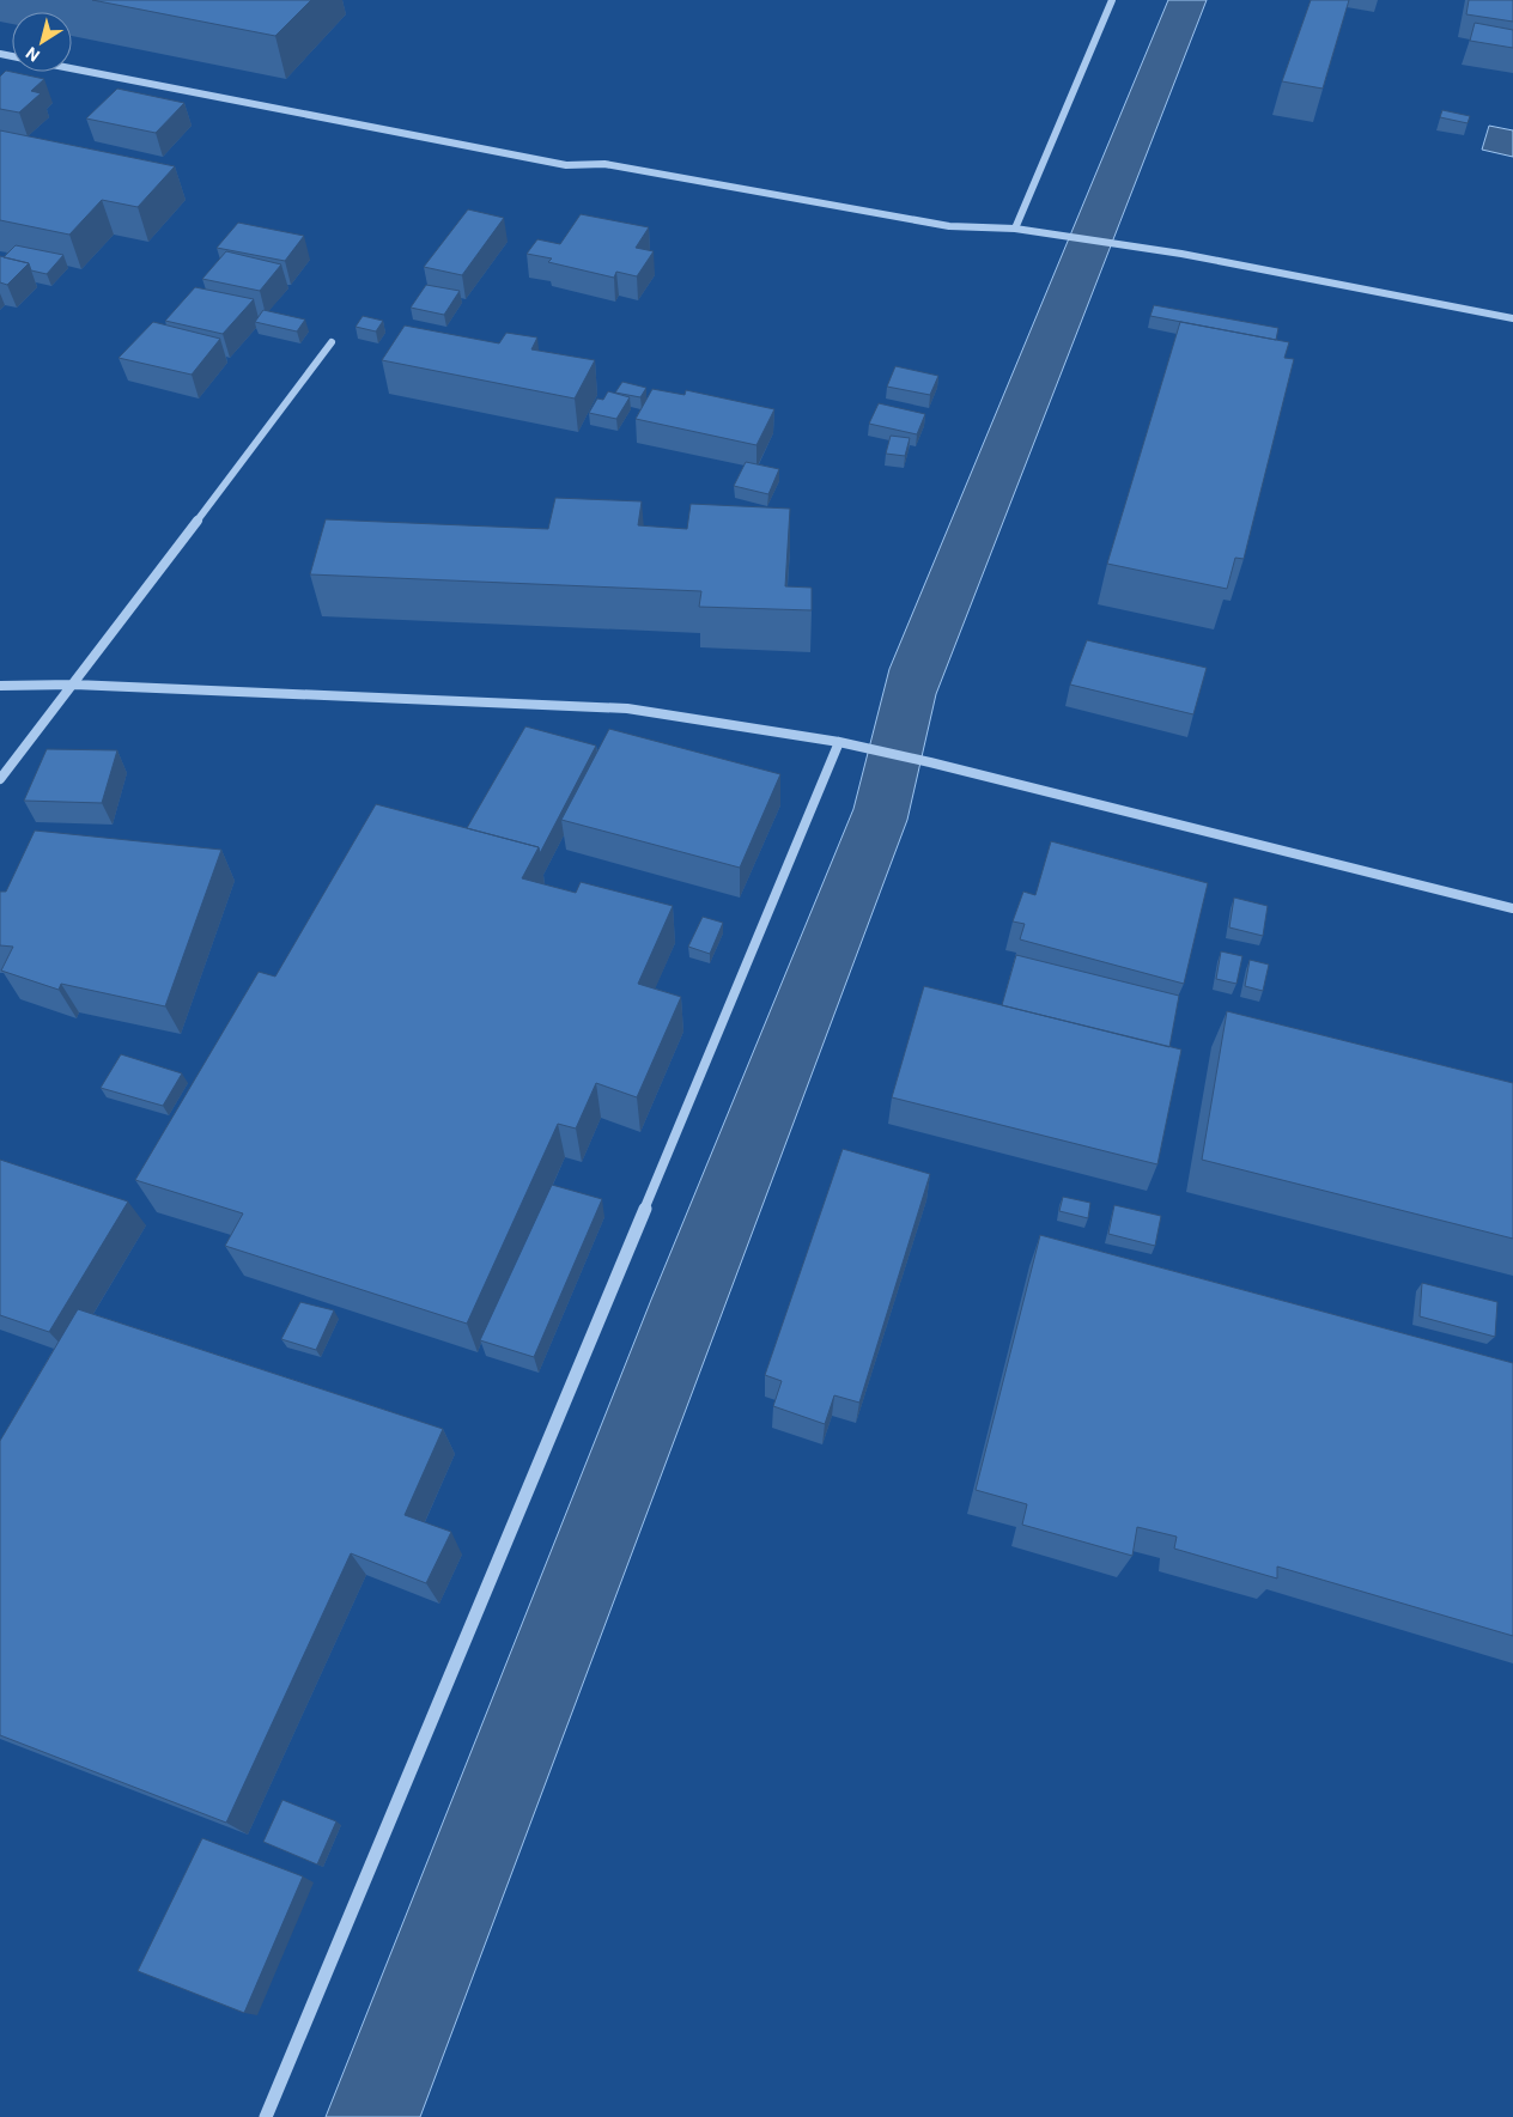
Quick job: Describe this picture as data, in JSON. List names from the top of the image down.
{
  "north": "bottom left"
}
